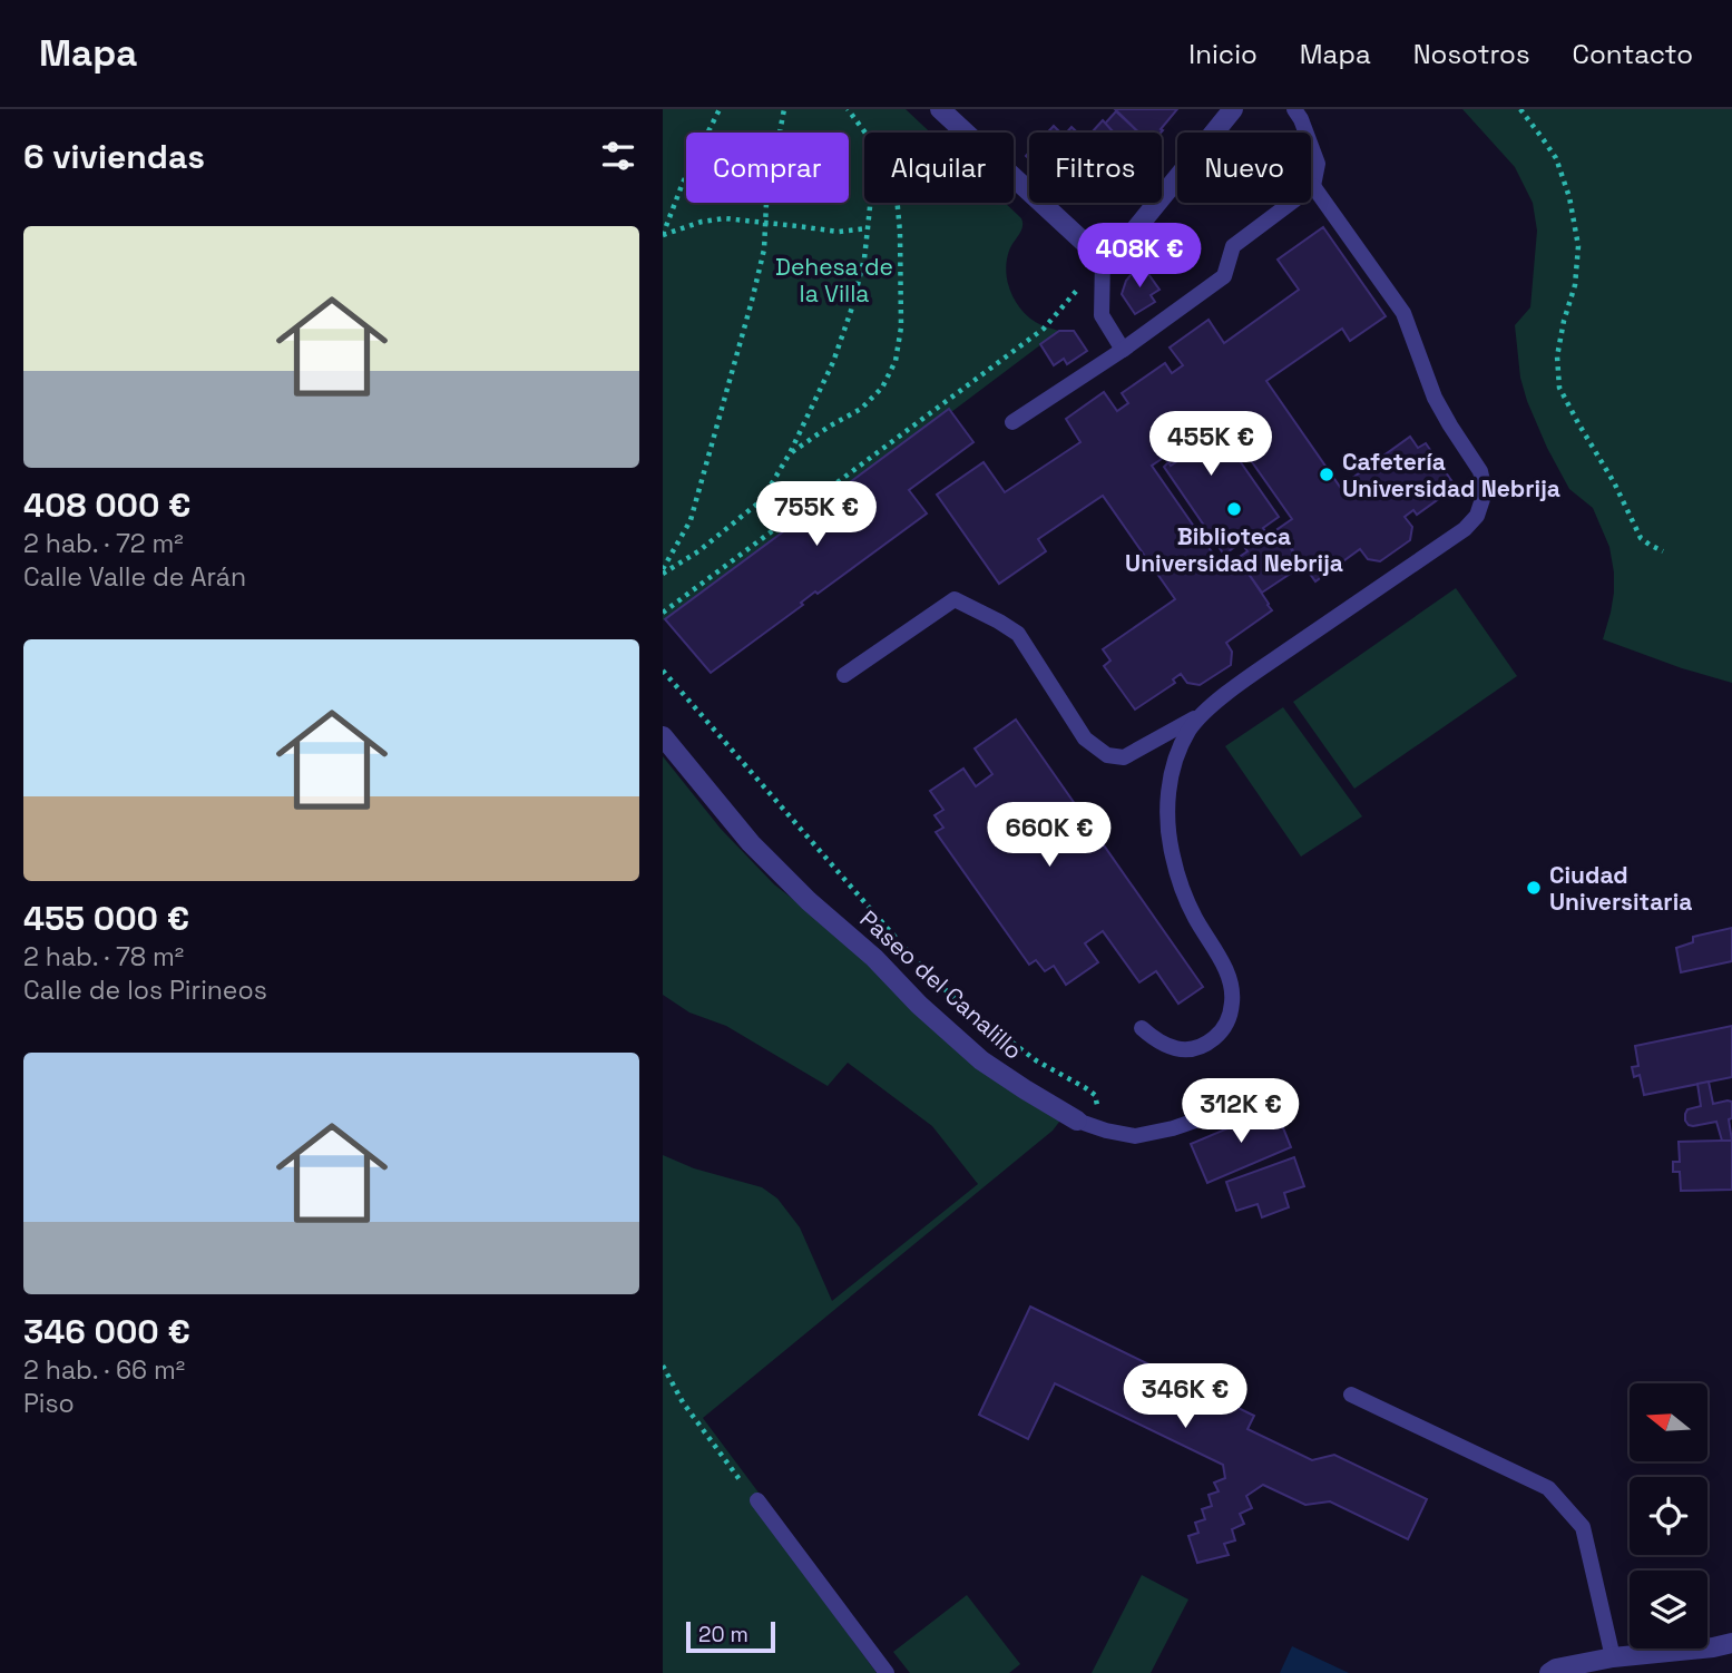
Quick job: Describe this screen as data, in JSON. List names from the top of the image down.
{
  "streets": {
    "street": ["Paseo del Canalillo"]
  },
  "parks": ["Dehesa de la Villa"],
  "places": ["Cafetería Universidad Nebrija", "Biblioteca Universidad Nebrija", "Ciudad Universitaria"],
  "scale_bar": "20 m",
  "north": "left",
  "page": {
    "header": "Mapa",
    "nav": [
      "Inicio",
      "Mapa",
      "Nosotros",
      "Contacto"
    ],
    "heading": "6 viviendas",
    "chip": [
      "Comprar",
      "Alquilar",
      "Filtros",
      "Nuevo"
    ],
    "list": [
      {
        "name": "408 000 €",
        "note": "2 hab. · 72 m² · Calle Valle de Arán"
      },
      {
        "name": "455 000 €",
        "note": "2 hab. · 78 m² · Calle de los Pirineos"
      },
      {
        "name": "346 000 €",
        "note": "2 hab. · 66 m² · Piso"
      }
    ],
    "price": [
      "408K €",
      "455K €",
      "755K €",
      "660K €",
      "312K €",
      "346K €"
    ],
    "scale": "20 m"
  }
}
